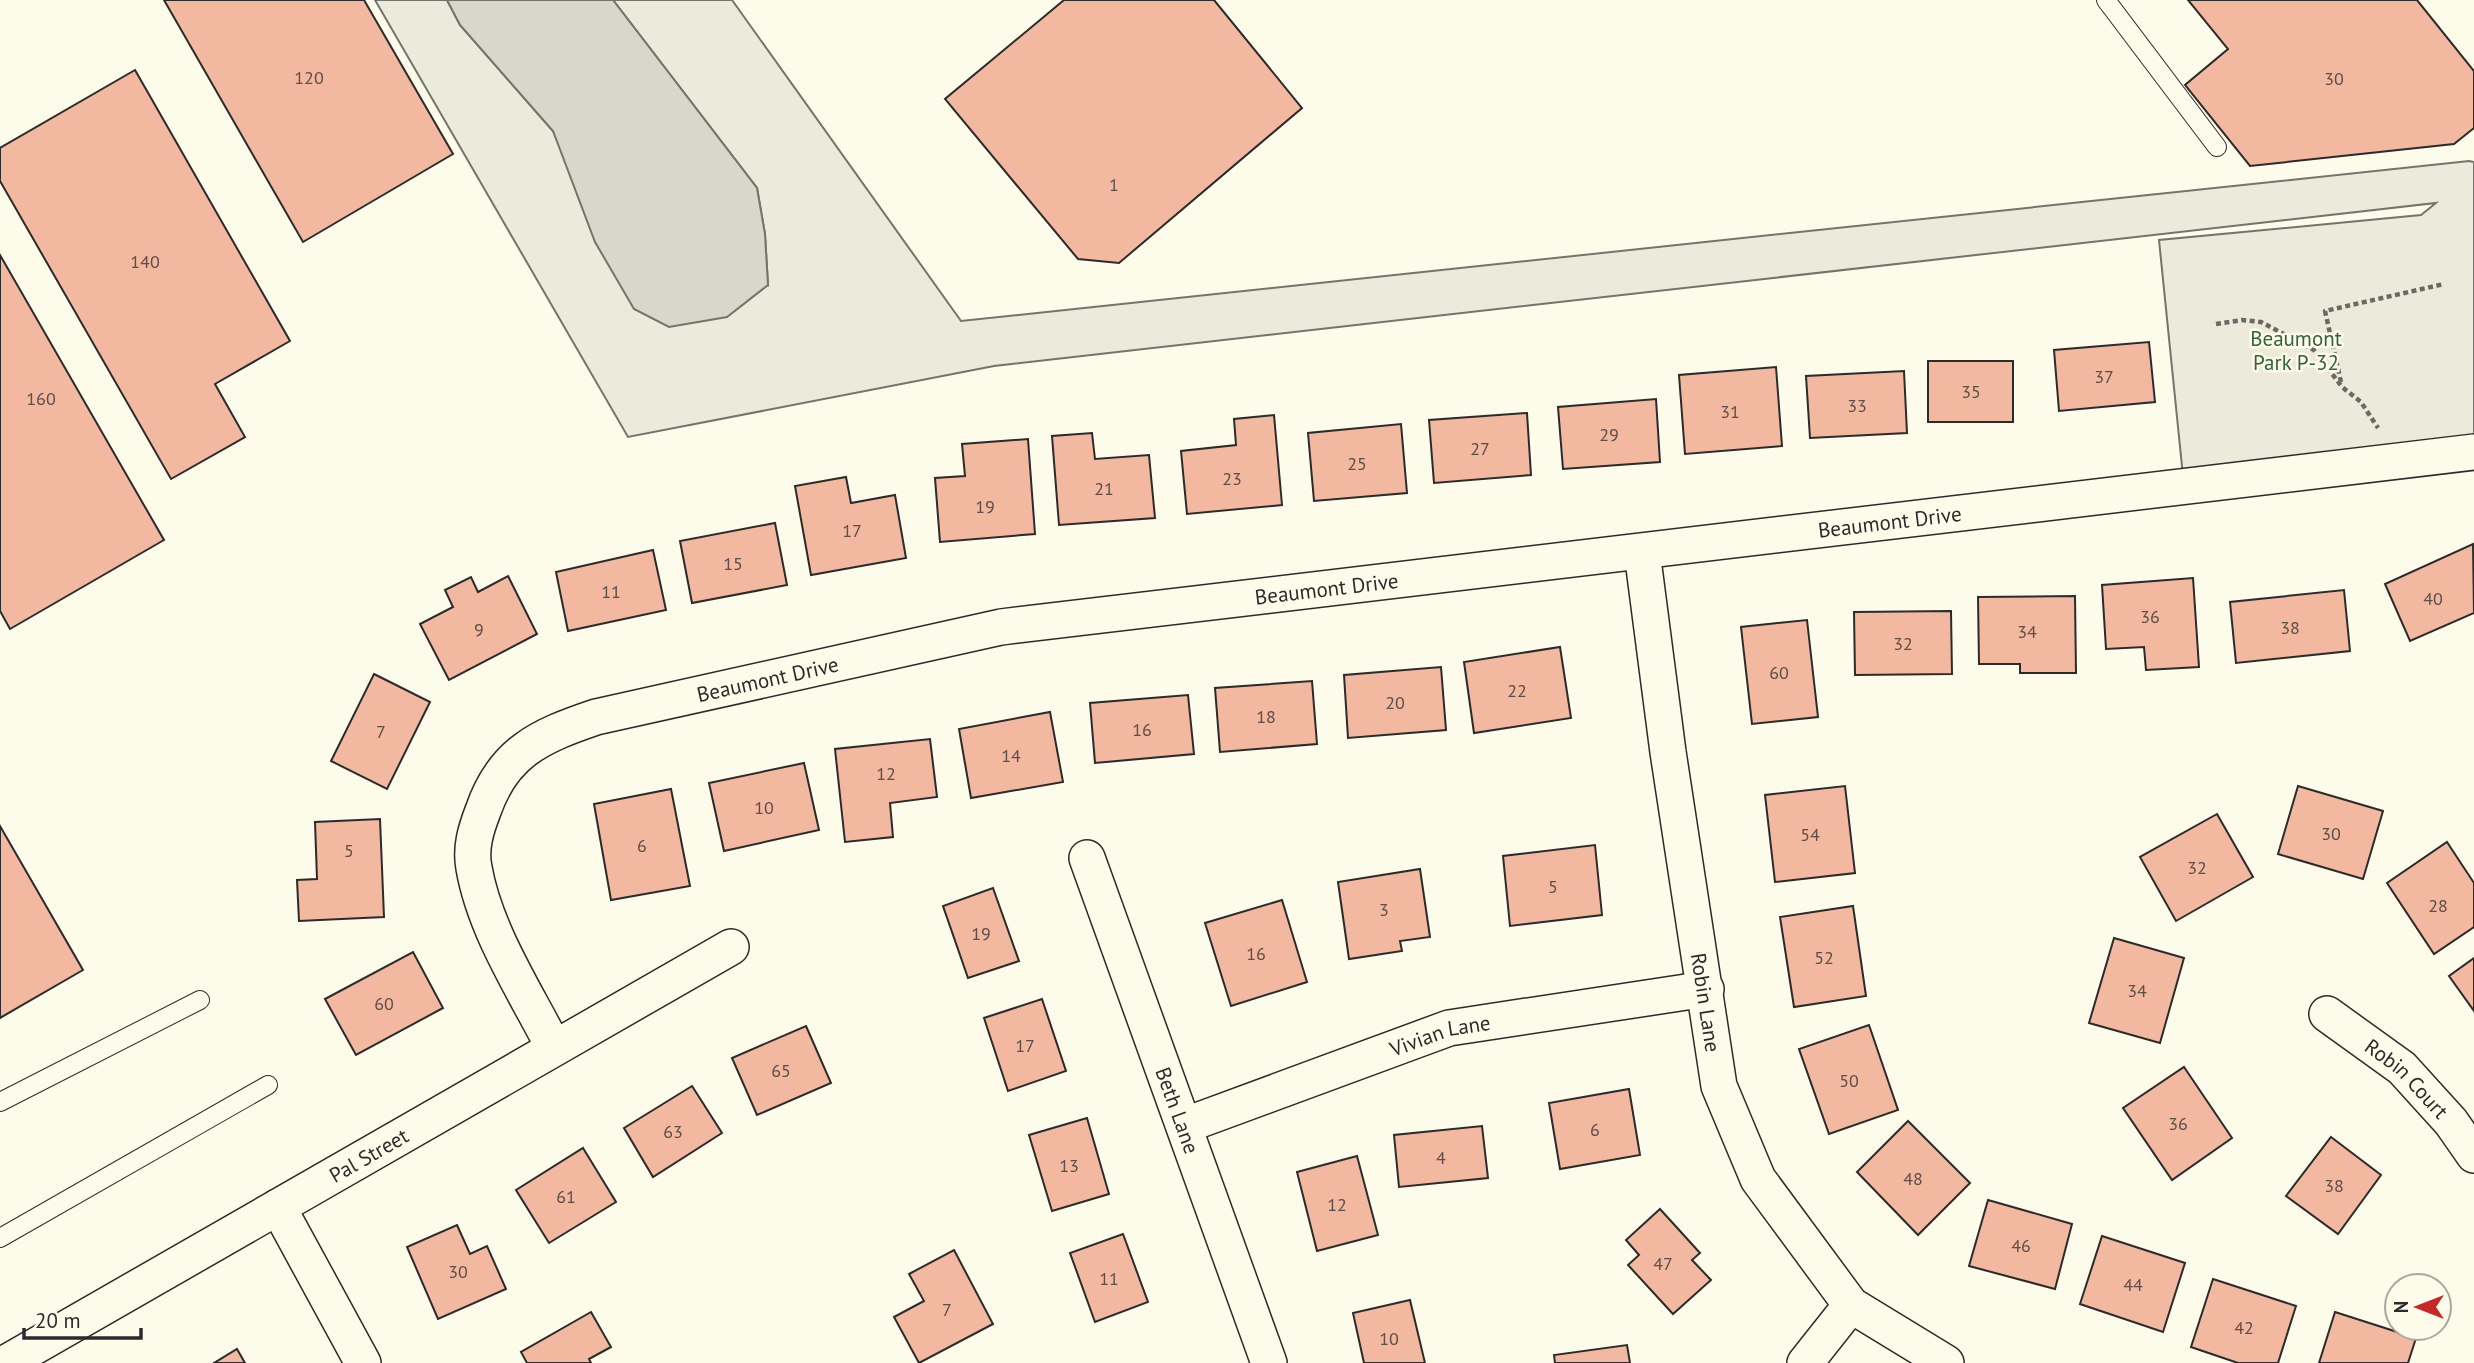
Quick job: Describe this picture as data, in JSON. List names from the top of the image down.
{
  "streets": {
    "street": [
      "Beaumont Drive",
      "Robin Lane",
      "Vivian Lane",
      "Robin Court",
      "Beth Lane",
      "Pal Street"
    ]
  },
  "crossings": [
    ["Beaumont Drive", "Robin Lane"],
    ["Beaumont Drive", "Pal Street"],
    ["Robin Lane", "Vivian Lane"],
    ["Vivian Lane", "Beth Lane"]
  ],
  "parks": ["Beaumont Park P-32"],
  "house_numbers": [
    "120",
    "30",
    "1",
    "140",
    "37",
    "35",
    "160",
    "33",
    "31",
    "29",
    "27",
    "25",
    "23",
    "21",
    "19",
    "17",
    "15",
    "11",
    "40",
    "36",
    "38",
    "9",
    "34",
    "32",
    "60",
    "22",
    "20",
    "18",
    "16",
    "7",
    "14",
    "12",
    "10",
    "30",
    "54",
    "6",
    "5",
    "32",
    "5",
    "28",
    "3",
    "19",
    "16",
    "52",
    "34",
    "60",
    "17",
    "65",
    "50",
    "36",
    "6",
    "63",
    "4",
    "13",
    "48",
    "38",
    "61",
    "12",
    "46",
    "47",
    "30",
    "11",
    "44",
    "7",
    "42",
    "10"
  ],
  "scale_bar": "20 m",
  "north": "left"
}
